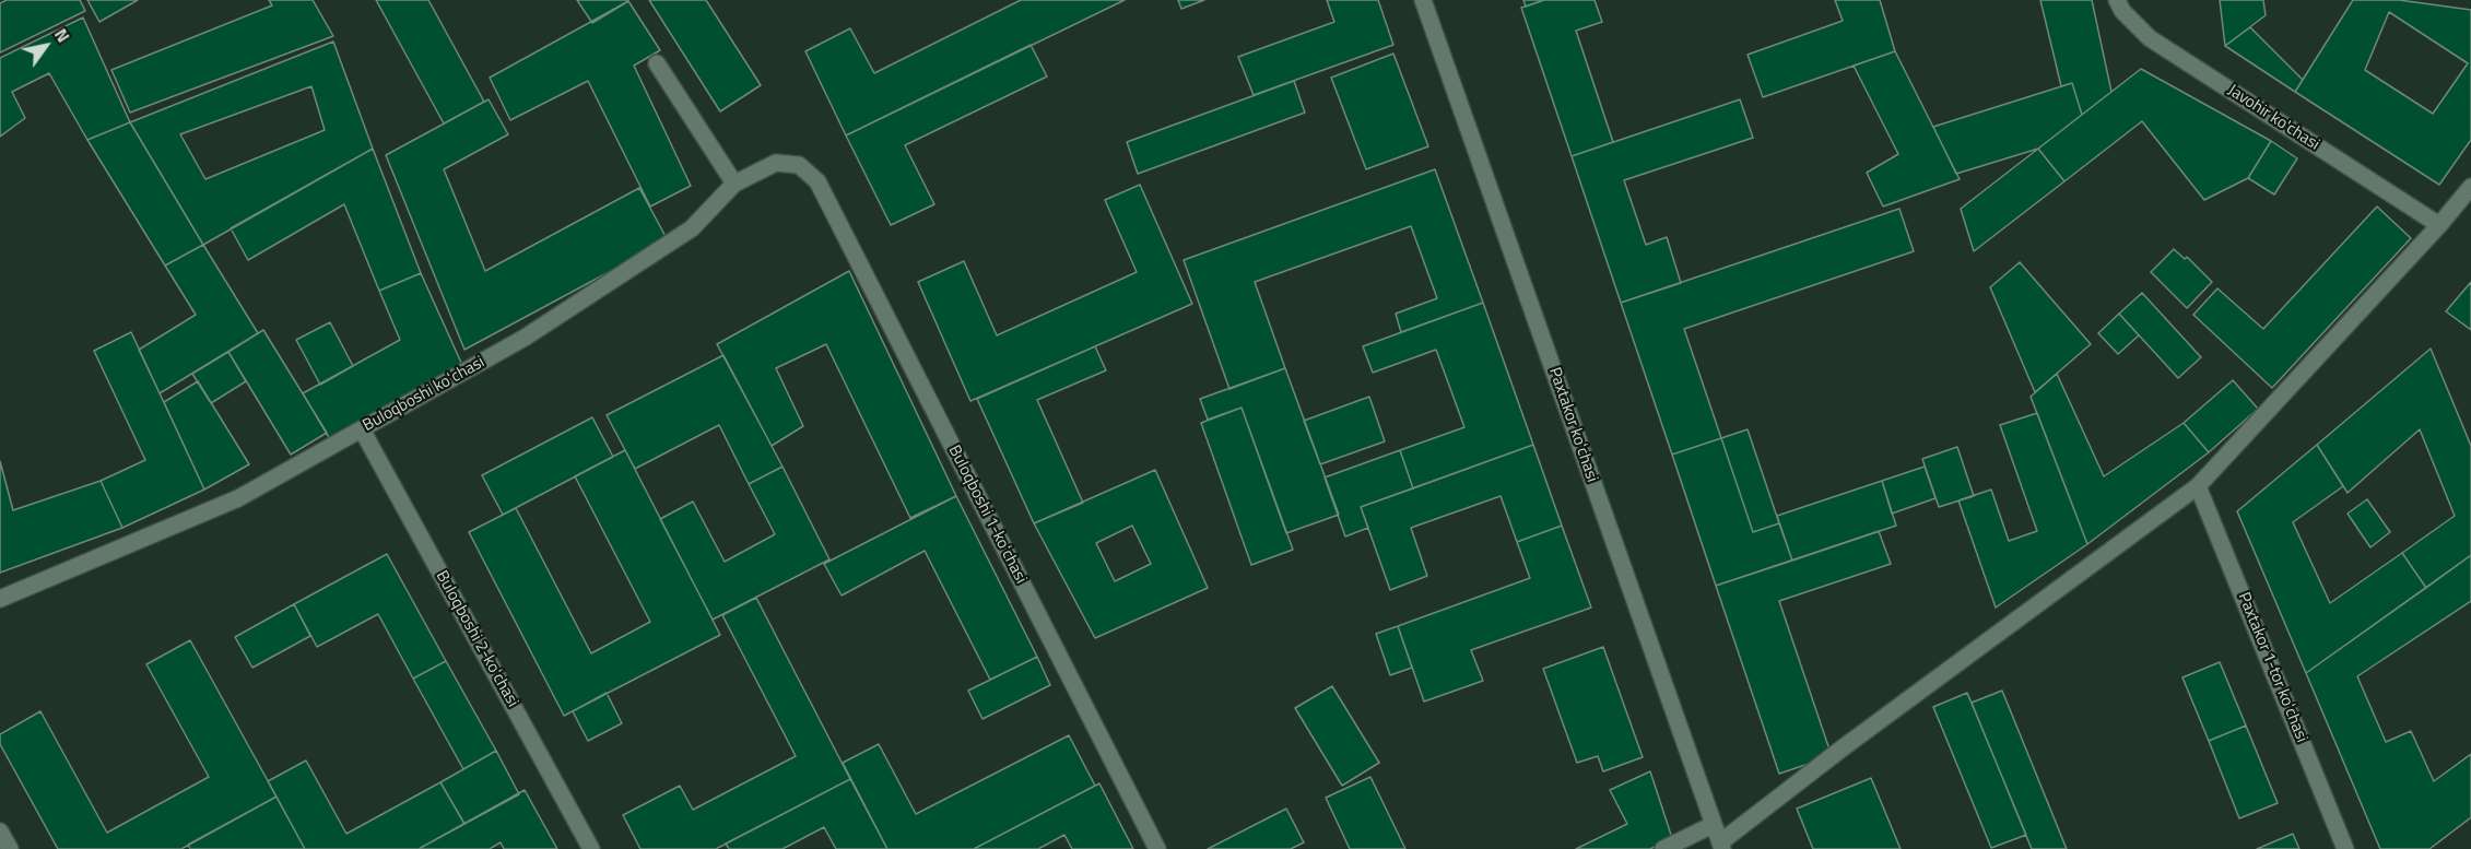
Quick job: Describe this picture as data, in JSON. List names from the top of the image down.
{
  "streets": {
    "street": [
      "Javohir ko'chasi",
      "Buloqboshi koʻchasi",
      "Paxtakor koʻchasi",
      "Buloqboshi 1-koʻchasi",
      "Buloqboshi 2-koʻchasi",
      "Paxtakor 1-tor koʻchasi"
    ]
  },
  "crossings": [
    ["Buloqboshi koʻchasi", "Buloqboshi 1-koʻchasi"],
    ["Buloqboshi koʻchasi", "Buloqboshi 2-koʻchasi"]
  ],
  "north": "top right"
}
